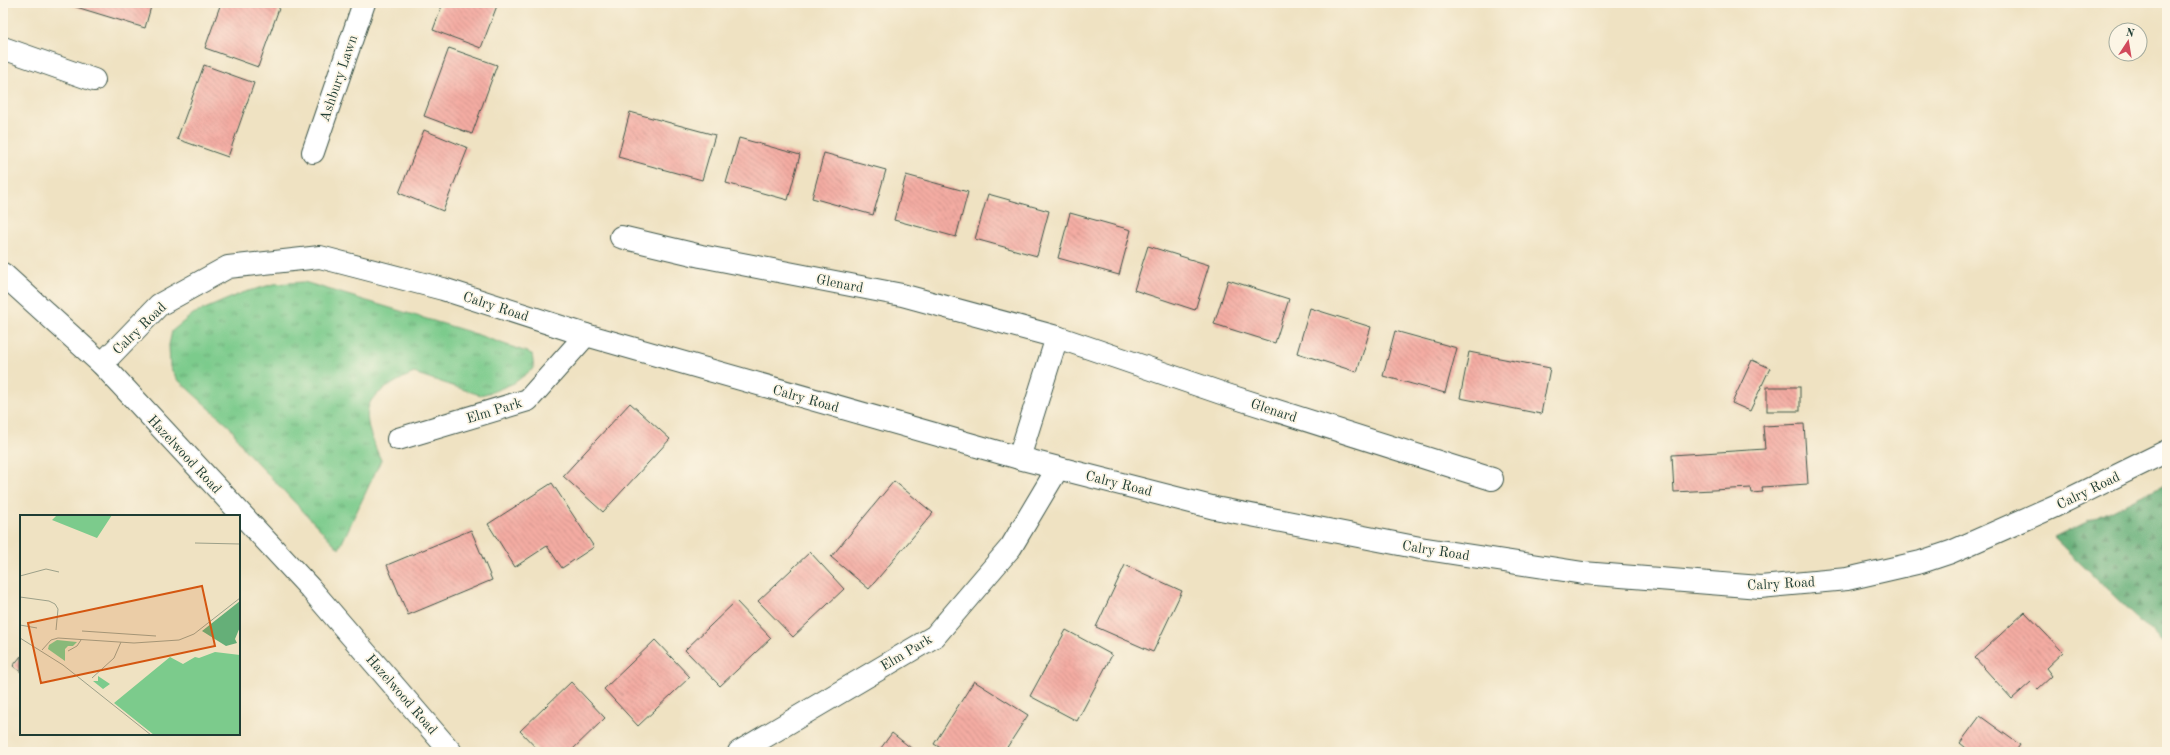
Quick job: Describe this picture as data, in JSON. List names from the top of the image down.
{
  "streets": {
    "main road": [
      "Ashbury Lawn",
      "Glenard",
      "Calry Road",
      "Elm Park",
      "Hazelwood Road"
    ]
  },
  "crossings": [
    ["Calry Road", "Elm Park"],
    ["Calry Road", "Hazelwood Road"]
  ],
  "north": "top"
}
